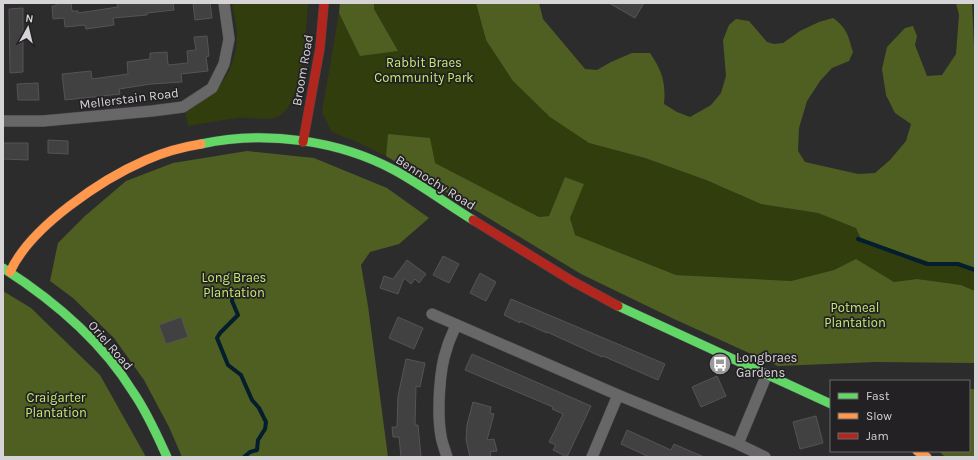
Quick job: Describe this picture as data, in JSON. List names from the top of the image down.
{
  "streets": {
    "street": [
      "Broom Road",
      "Mellerstain Road",
      "Bennochy Road",
      "Oriel Road"
    ]
  },
  "crossings": [
    ["Broom Road", "Bennochy Road"],
    ["Bennochy Road", "Oriel Road"]
  ],
  "parks": [
    "Rabbit Braes Community Park",
    "Long Braes Plantation",
    "Potmeal Plantation",
    "Craigarter Plantation"
  ],
  "places": {
    "bus stop": ["Longbraes Gardens"]
  },
  "legend": ["Fast", "Slow", "Jam"],
  "north": "top"
}
